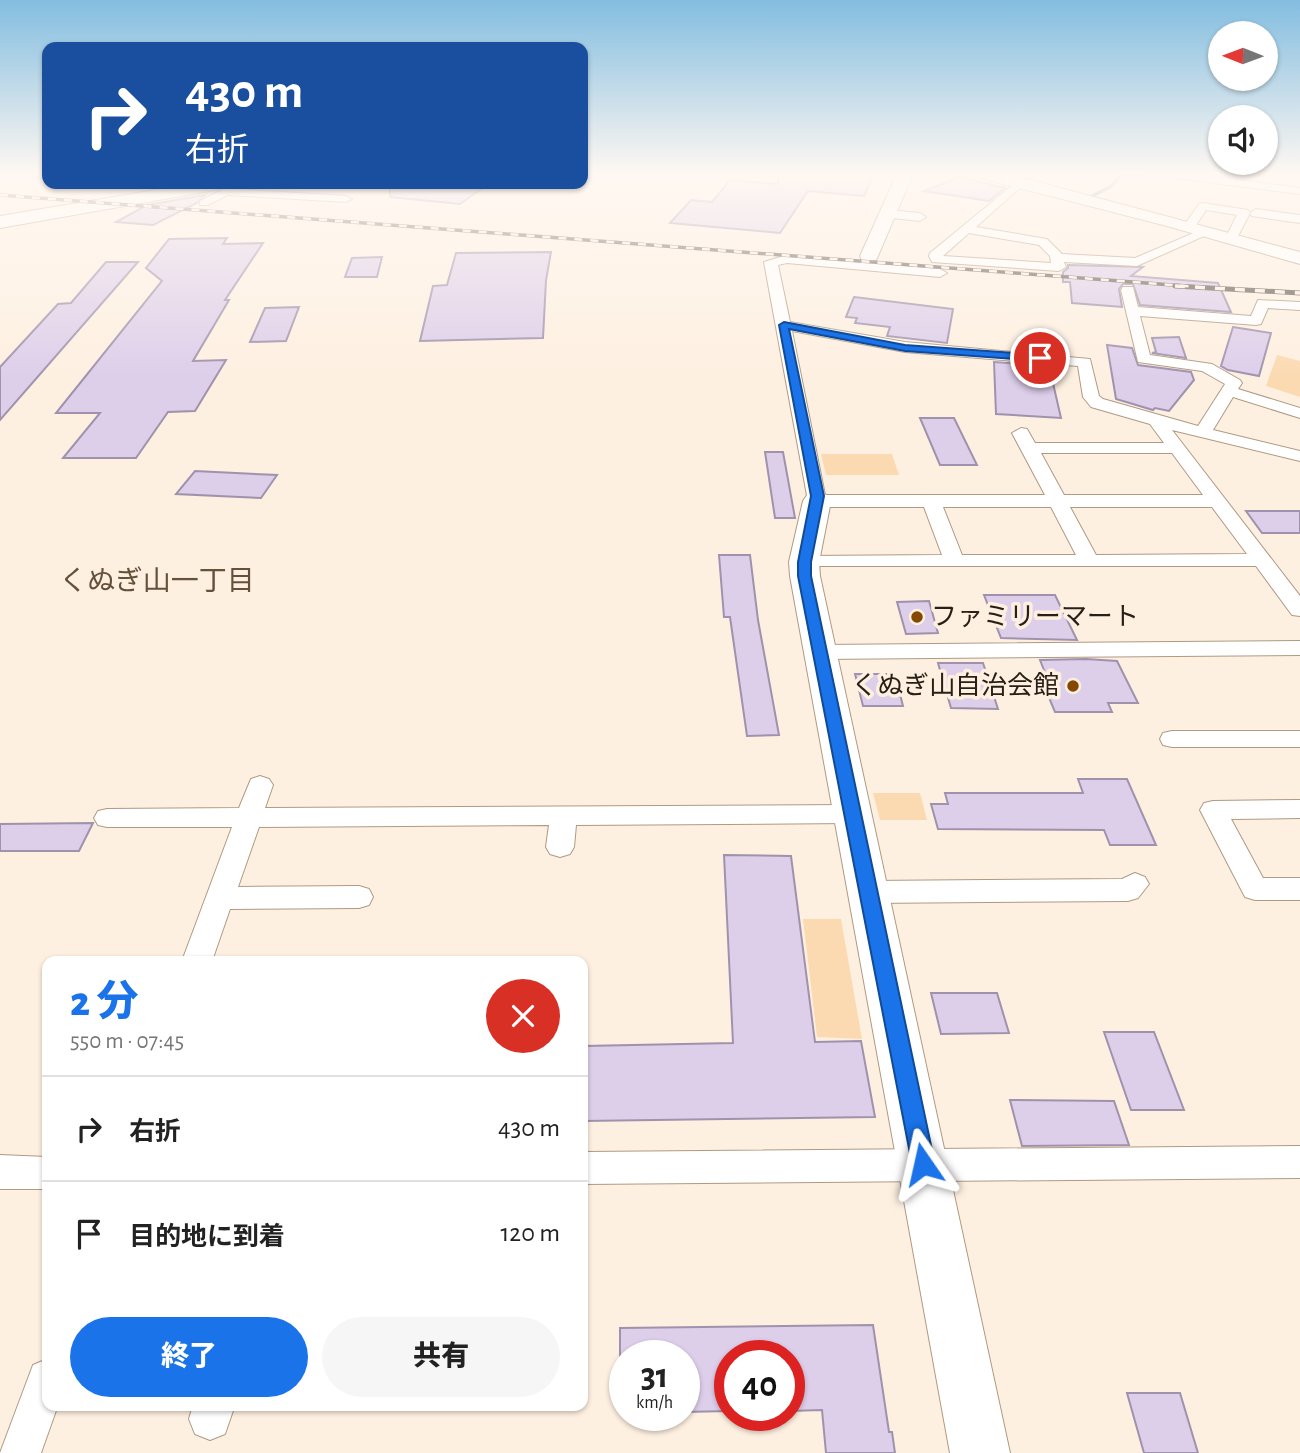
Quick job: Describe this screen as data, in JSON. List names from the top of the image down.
{
  "districts": ["くぬぎ山一丁目"],
  "places": ["ファミリーマート", "くぬぎ山自治会館"],
  "north": "left",
  "page": {
    "turn": ["430 m", "右折"],
    "heading": ["2 分", "550 m · 07:45"],
    "list": [
      {
        "name": "右折",
        "value": "430 m"
      },
      {
        "name": "目的地に到着",
        "value": "120 m"
      }
    ],
    "buttons": ["終了", "共有"],
    "speed": "31 km/h",
    "limit": "40"
  }
}
